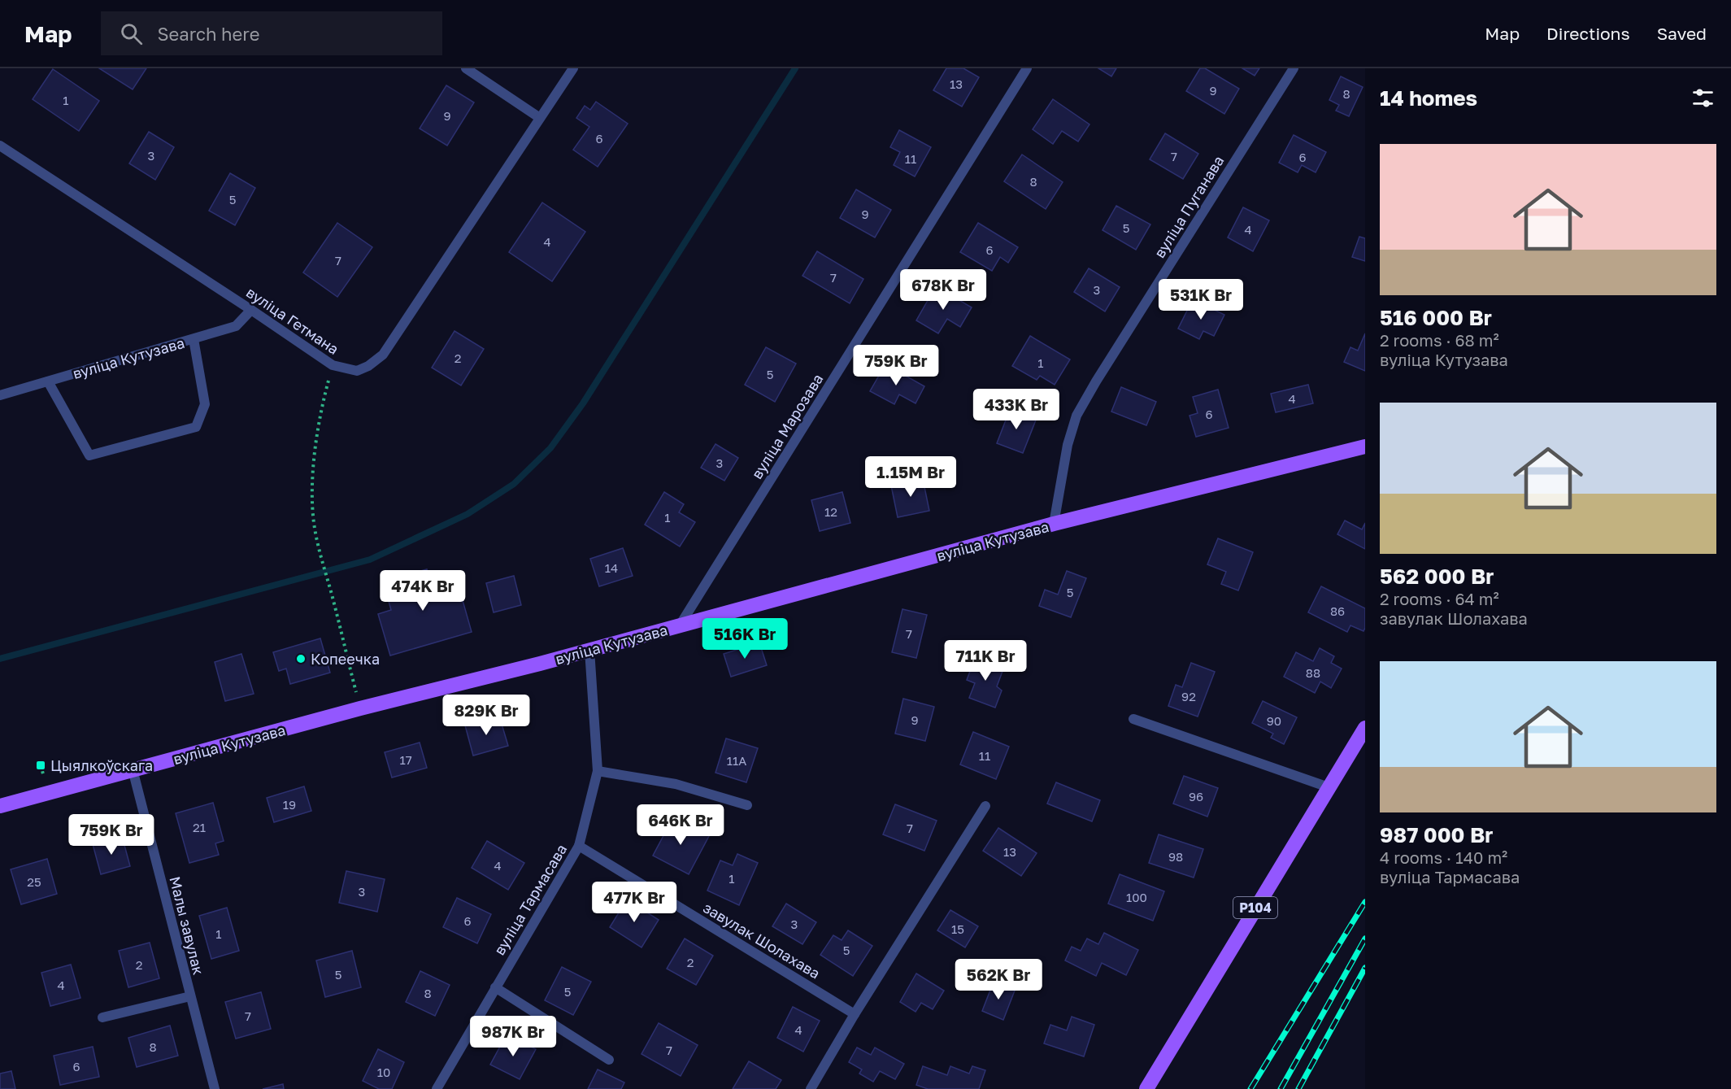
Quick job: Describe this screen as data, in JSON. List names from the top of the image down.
{
  "streets": {
    "main road": ["вуліца Кутузава", "Р104"],
    "street": [
      "вуліца Пуганава",
      "вуліца Гетмана",
      "вуліца Марозава",
      "вуліца Тармасава",
      "Малы завулак",
      "завулак Шолахава"
    ]
  },
  "crossings": [
    ["вуліца Пуганава", "вуліца Кутузава"],
    ["вуліца Гетмана", "вуліца Кутузава"],
    ["вуліца Кутузава", "вуліца Марозава"],
    ["вуліца Кутузава", "вуліца Тармасава"],
    ["вуліца Кутузава", "Малы завулак"],
    ["вуліца Тармасава", "завулак Шолахава"]
  ],
  "places": {
    "other": ["Копеечка"],
    "transit": ["Цыялкоўскага"]
  },
  "house_numbers": [
    "13",
    "9",
    "8",
    "1",
    "9",
    "6",
    "3",
    "7",
    "6",
    "11",
    "8",
    "5",
    "9",
    "5",
    "4",
    "4",
    "6",
    "7",
    "7",
    "3",
    "2",
    "1",
    "5",
    "4",
    "6",
    "3",
    "12",
    "1",
    "14",
    "5",
    "86",
    "7",
    "88",
    "92",
    "9",
    "90",
    "11",
    "17",
    "11А",
    "96",
    "19",
    "21",
    "7",
    "13",
    "98",
    "4",
    "1",
    "25",
    "3",
    "100",
    "6",
    "3",
    "15",
    "1",
    "5",
    "2",
    "2",
    "5",
    "4",
    "5",
    "8",
    "7",
    "4",
    "8",
    "7",
    "6",
    "10"
  ],
  "page": {
    "header": "Map",
    "search": "Search here",
    "nav": ["Map", "Directions", "Saved"],
    "heading": "14 homes",
    "list": [
      {
        "name": "516 000 Br",
        "note": "2 rooms · 68 m² · вуліца Кутузава"
      },
      {
        "name": "562 000 Br",
        "note": "2 rooms · 64 m² · завулак Шолахава"
      },
      {
        "name": "987 000 Br",
        "note": "4 rooms · 140 m² · вуліца Тармасава"
      }
    ],
    "price": [
      "678K Br",
      "531K Br",
      "759K Br",
      "433K Br",
      "1.15M Br",
      "474K Br",
      "516K Br",
      "711K Br",
      "829K Br",
      "646K Br",
      "759K Br",
      "477K Br",
      "562K Br",
      "987K Br"
    ]
  }
}
